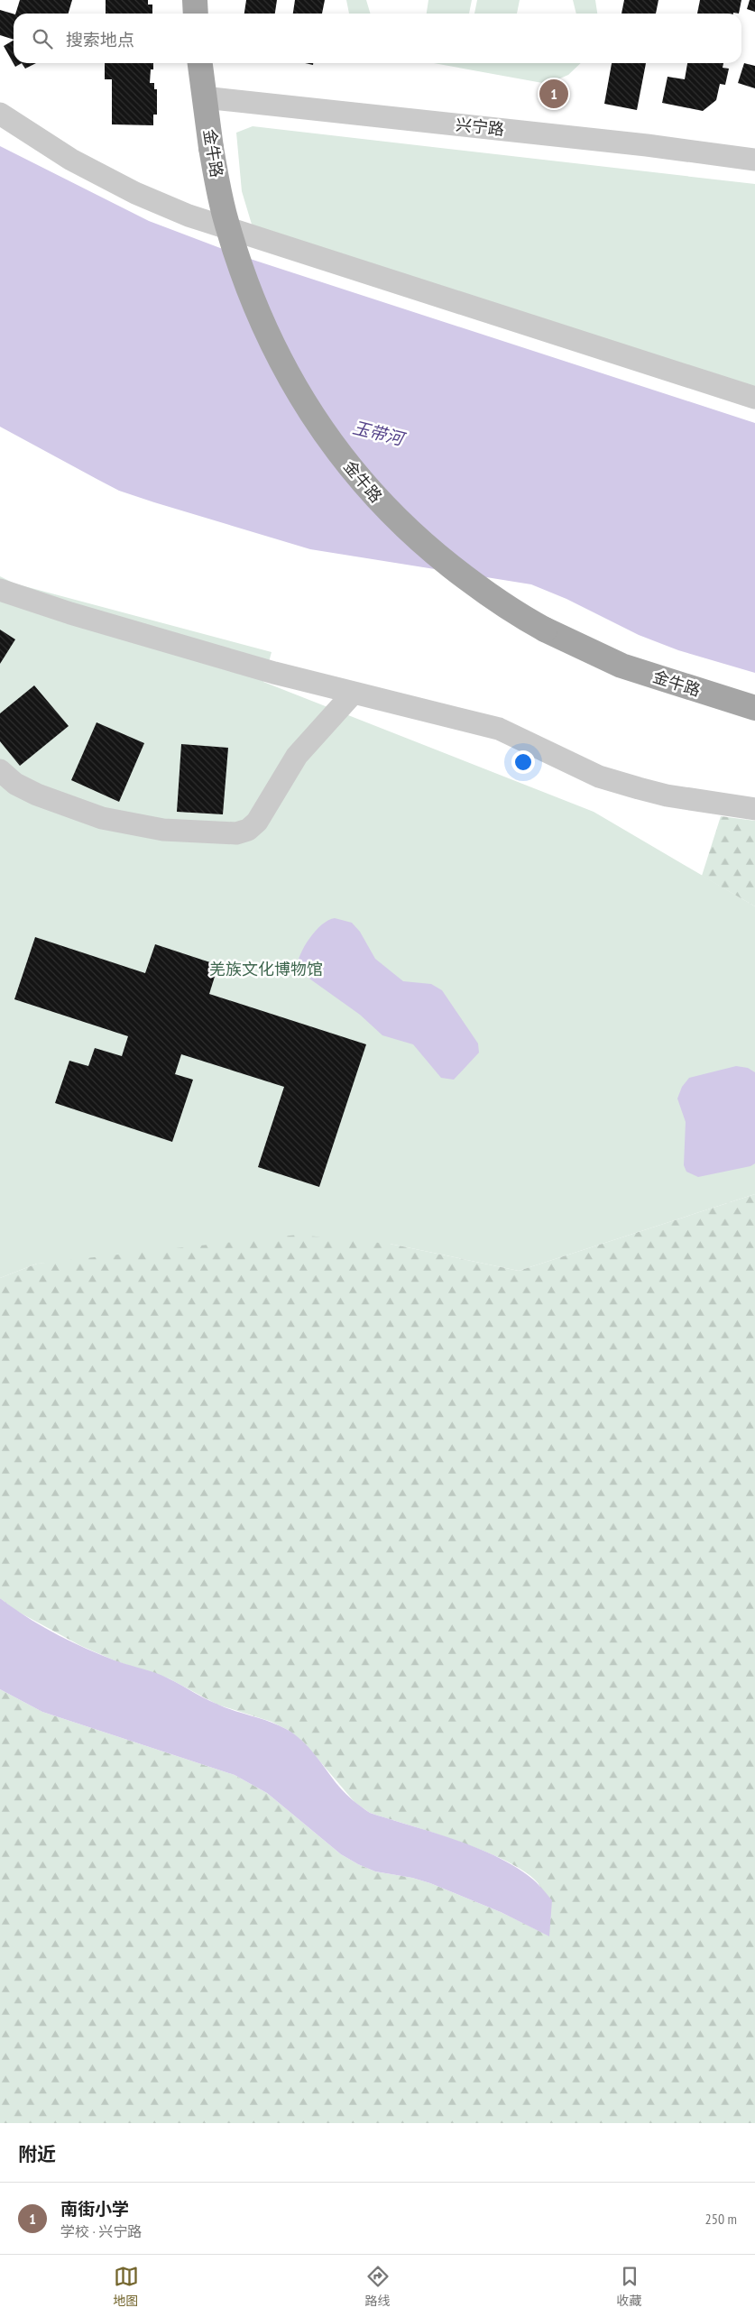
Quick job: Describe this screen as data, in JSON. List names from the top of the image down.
{
  "streets": {
    "main road": ["金牛路"],
    "street": ["兴宁路"]
  },
  "crossings": [
    ["兴宁路", "金牛路"]
  ],
  "water": ["玉带河"],
  "parks": ["羌族文化博物馆"],
  "page": {
    "search": "搜索地点",
    "pins": "1",
    "heading": "附近",
    "list": [
      {
        "mark": "1",
        "name": "南街小学",
        "note": "学校 · 兴宁路",
        "value": "250 m"
      }
    ],
    "nav": ["地图", "路线", "收藏"]
  }
}
